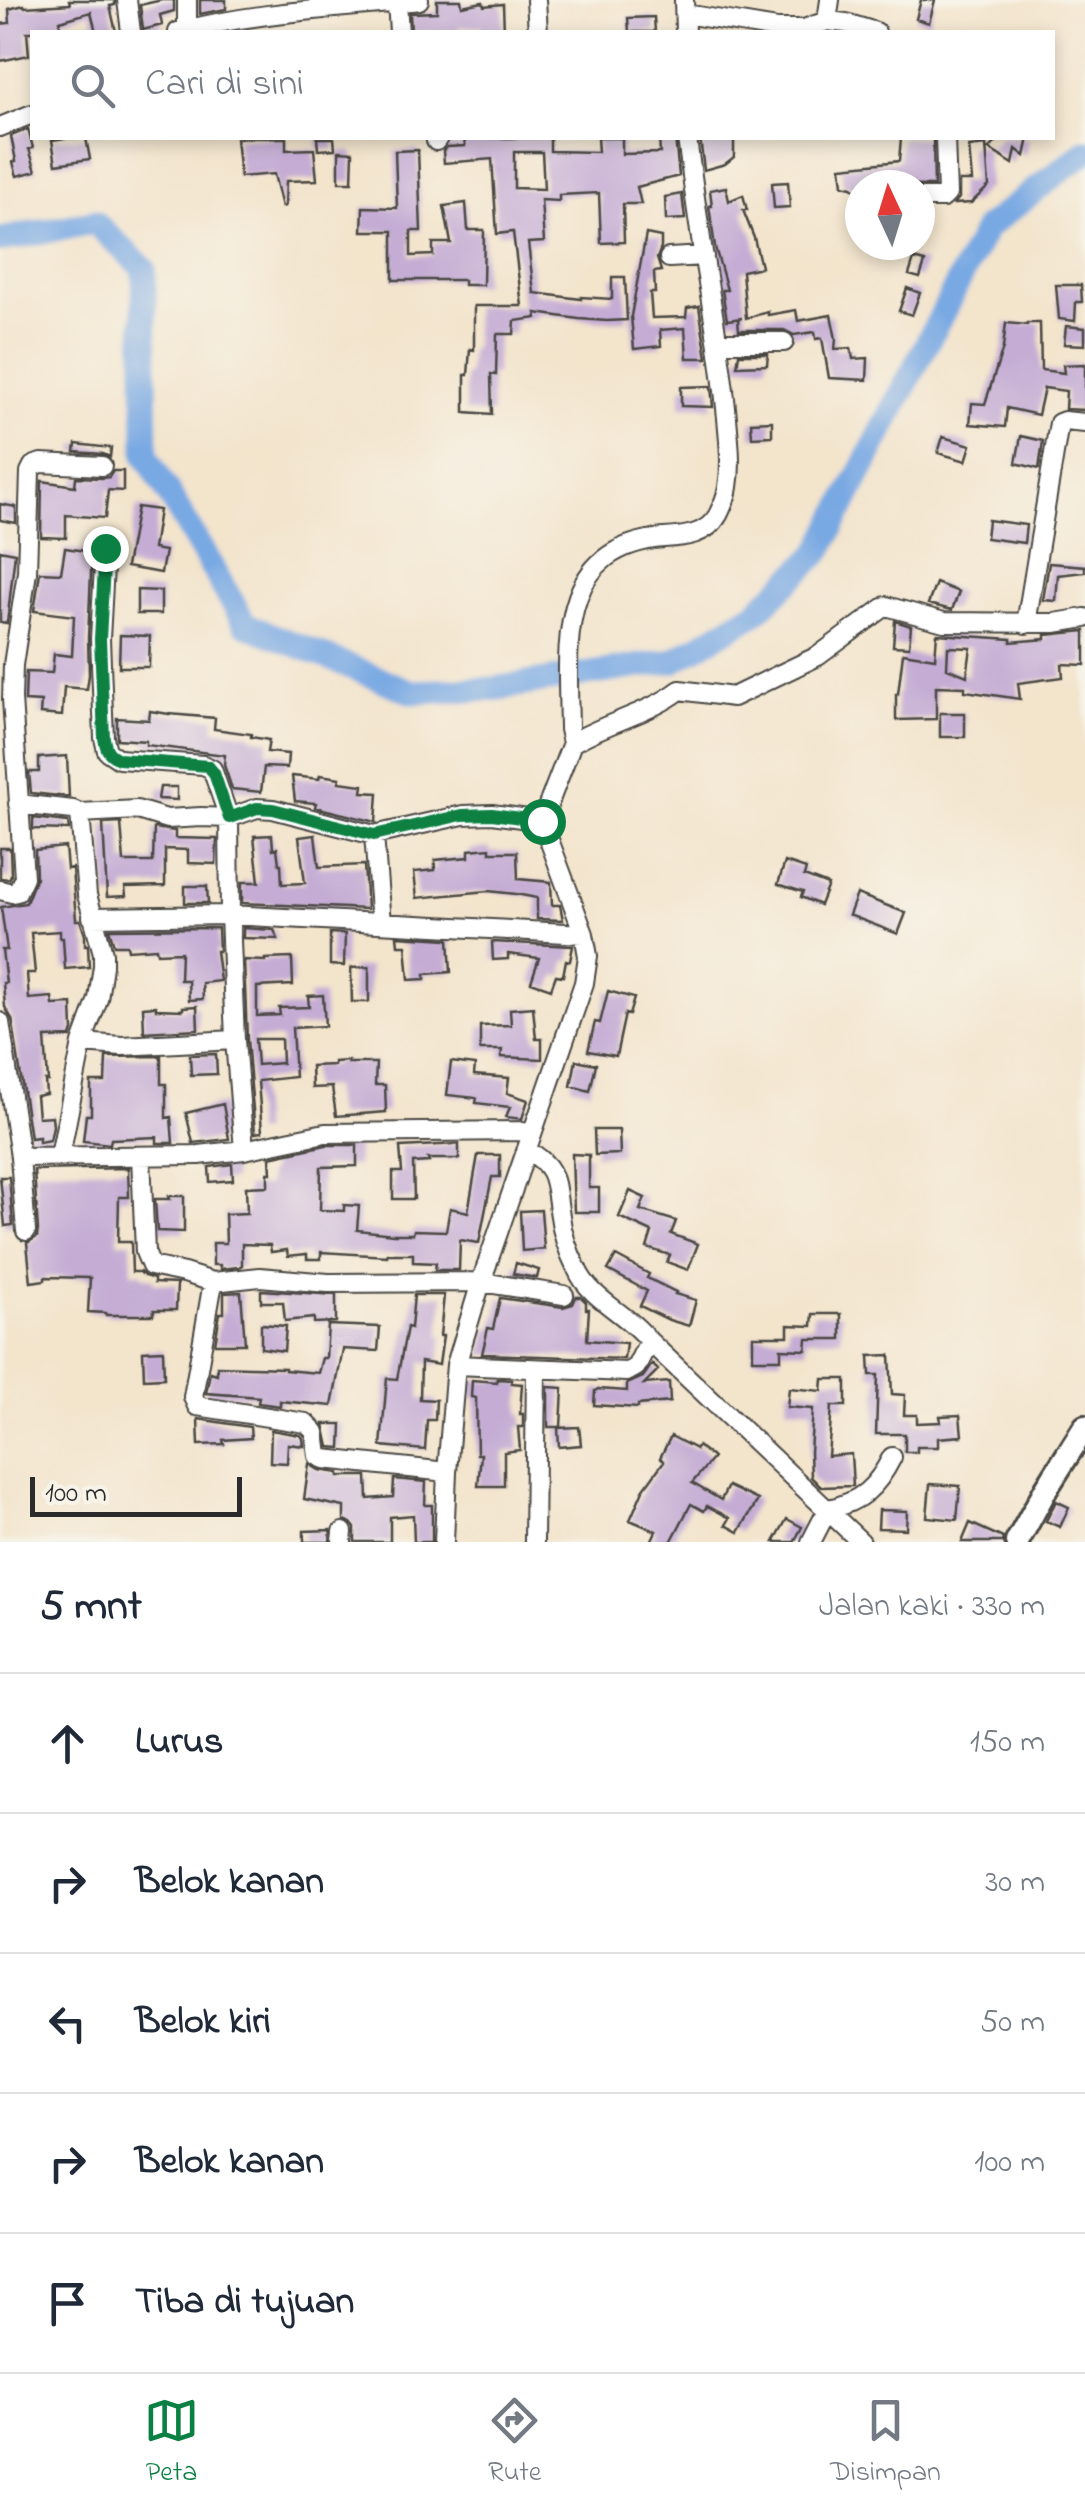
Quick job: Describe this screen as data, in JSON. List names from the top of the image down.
{
  "scale_bar": "100 m",
  "north": "top",
  "page": {
    "search": "Cari di sini",
    "scale": "100 m",
    "heading": ["5 mnt", "Jalan kaki · 330 m"],
    "list": [
      ["Lurus", "150 m"],
      ["Belok kanan", "30 m"],
      ["Belok kiri", "50 m"],
      ["Belok kanan", "100 m"],
      "Tiba di tujuan"
    ],
    "nav": ["Peta", "Rute", "Disimpan"]
  }
}
